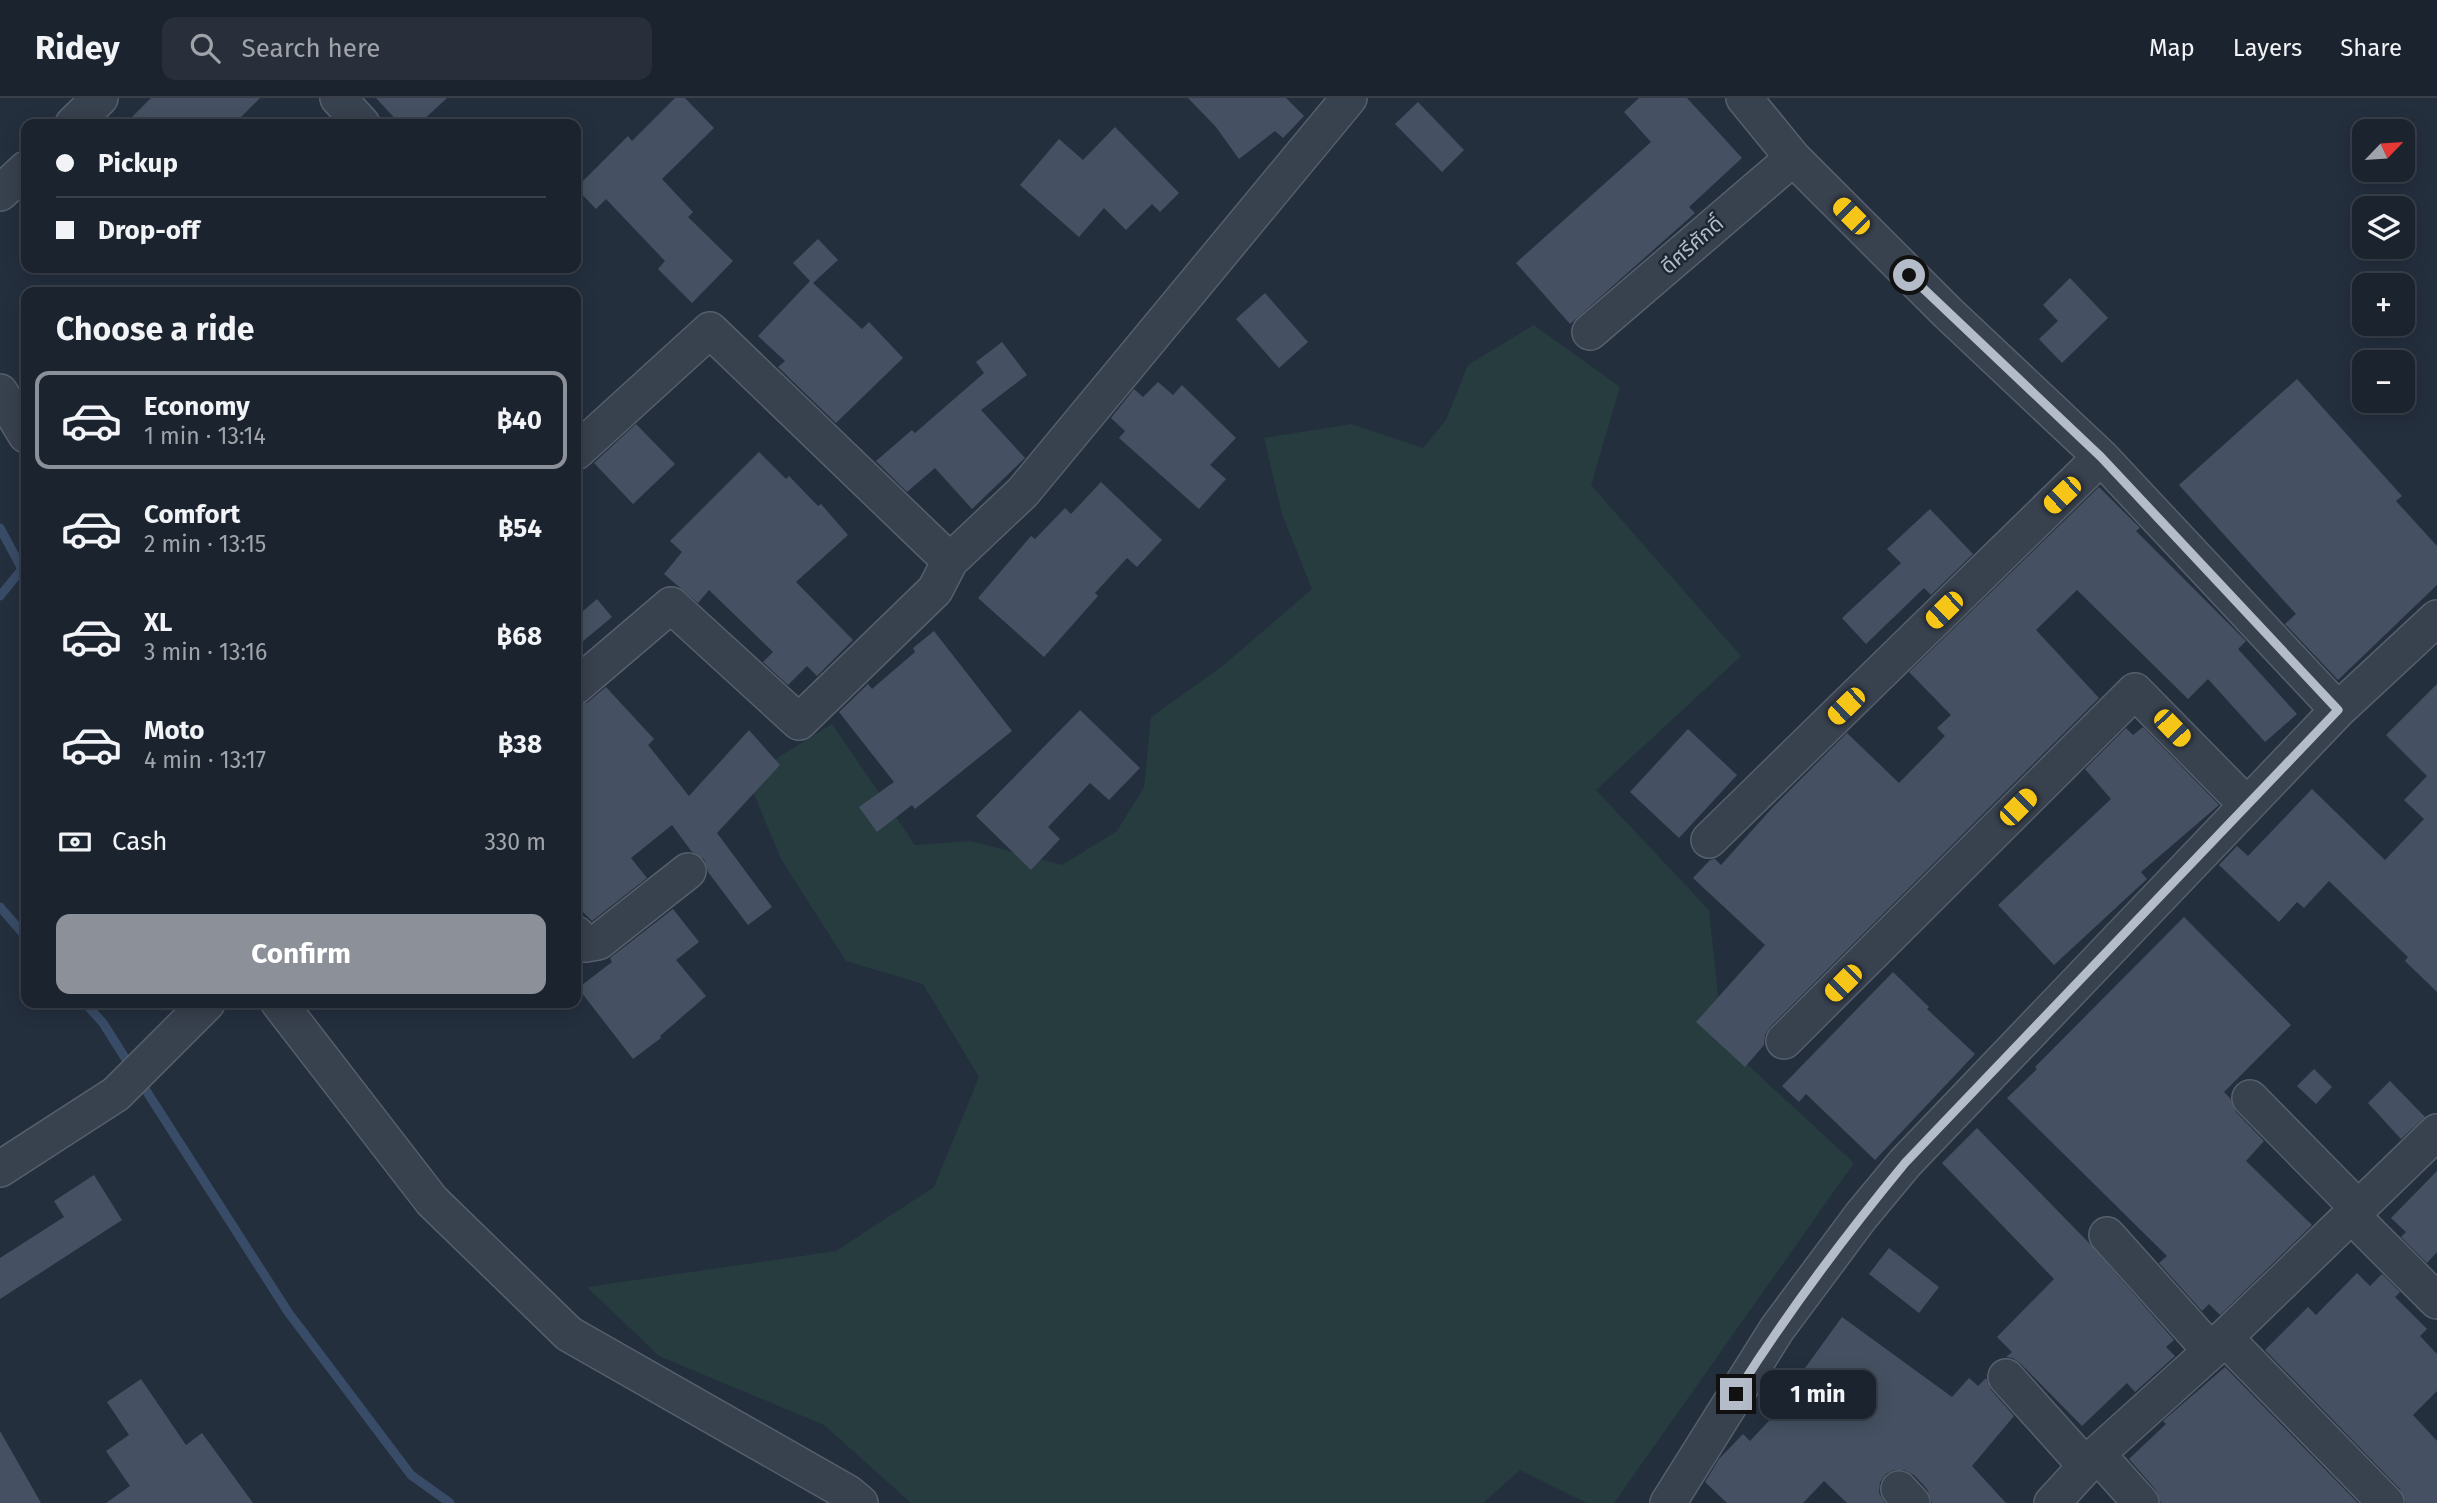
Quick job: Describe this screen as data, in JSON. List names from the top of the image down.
{
  "streets": {
    "street": ["ดีศรีศักดิ์"]
  },
  "north": "top right",
  "page": {
    "header": "Ridey",
    "search": "Search here",
    "nav": ["Map", "Layers", "Share"],
    "map_buttons": ["+", "−"],
    "banner": ["Pickup", "Drop-off"],
    "heading": "Choose a ride",
    "list": [
      {
        "name": "Economy",
        "note": "1 min · 13:14",
        "value": "฿40"
      },
      {
        "name": "Comfort",
        "note": "2 min · 13:15",
        "value": "฿54"
      },
      {
        "name": "XL",
        "note": "3 min · 13:16",
        "value": "฿68"
      },
      {
        "name": "Moto",
        "note": "4 min · 13:17",
        "value": "฿38"
      }
    ],
    "pay": ["Cash", "330 m"],
    "buttons": "Confirm",
    "bubble": "1 min"
  }
}
